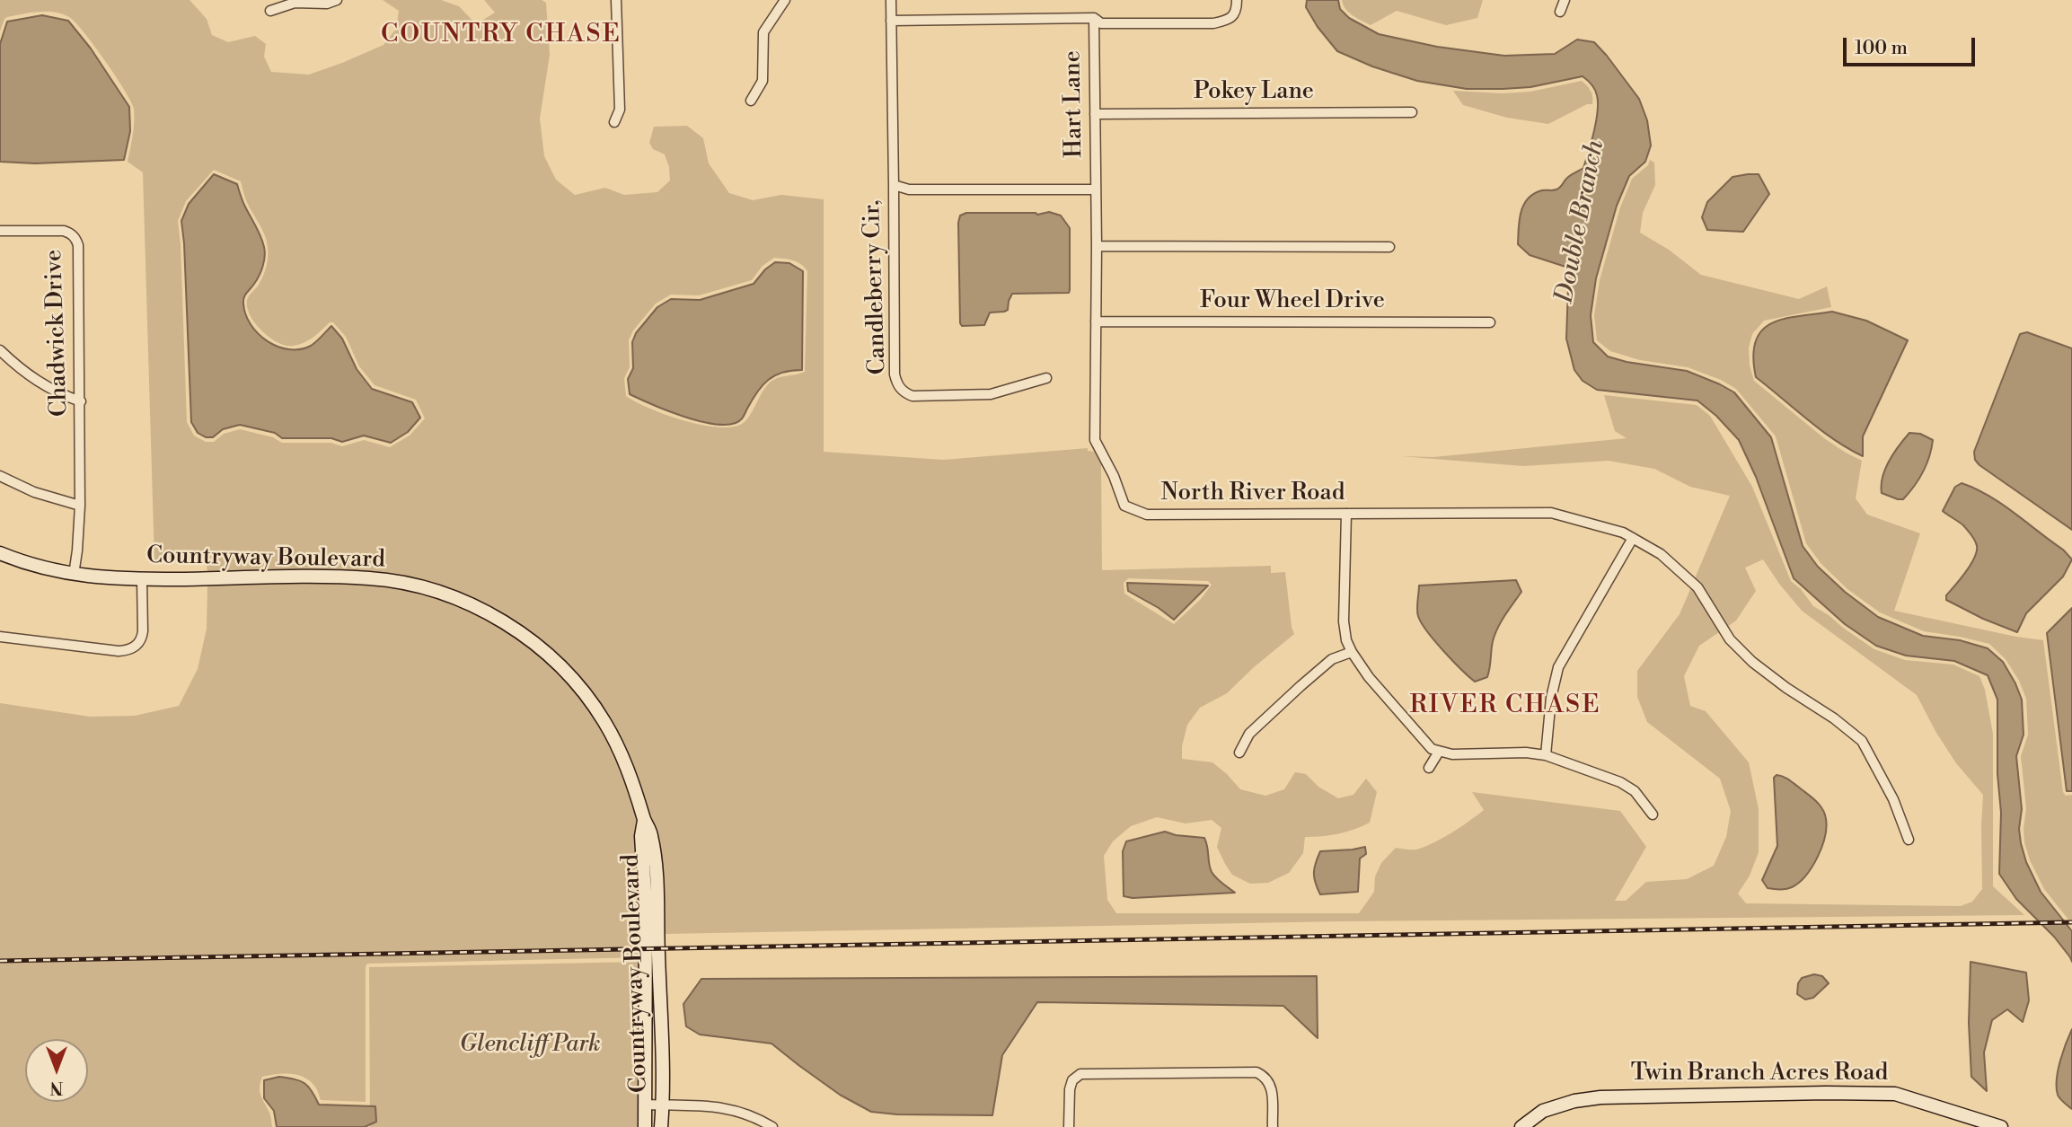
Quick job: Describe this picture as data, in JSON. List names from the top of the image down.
{
  "streets": {
    "street": [
      "Pokey Lane",
      "Hart Lane",
      "Candleberry Cir,",
      "Four Wheel Drive",
      "Chadwick Drive",
      "North River Road",
      "Countryway Boulevard",
      "Twin Branch Acres Road"
    ]
  },
  "crossings": [
    ["Pokey Lane", "Hart Lane"],
    ["Hart Lane", "North River Road"],
    ["Four Wheel Drive", "North River Road"],
    ["Chadwick Drive", "Countryway Boulevard"]
  ],
  "districts": ["COUNTRY CHASE", "RIVER CHASE"],
  "water": ["Double Branch"],
  "parks": ["Glencliff Park"],
  "scale_bar": "100 m",
  "north": "bottom"
}
